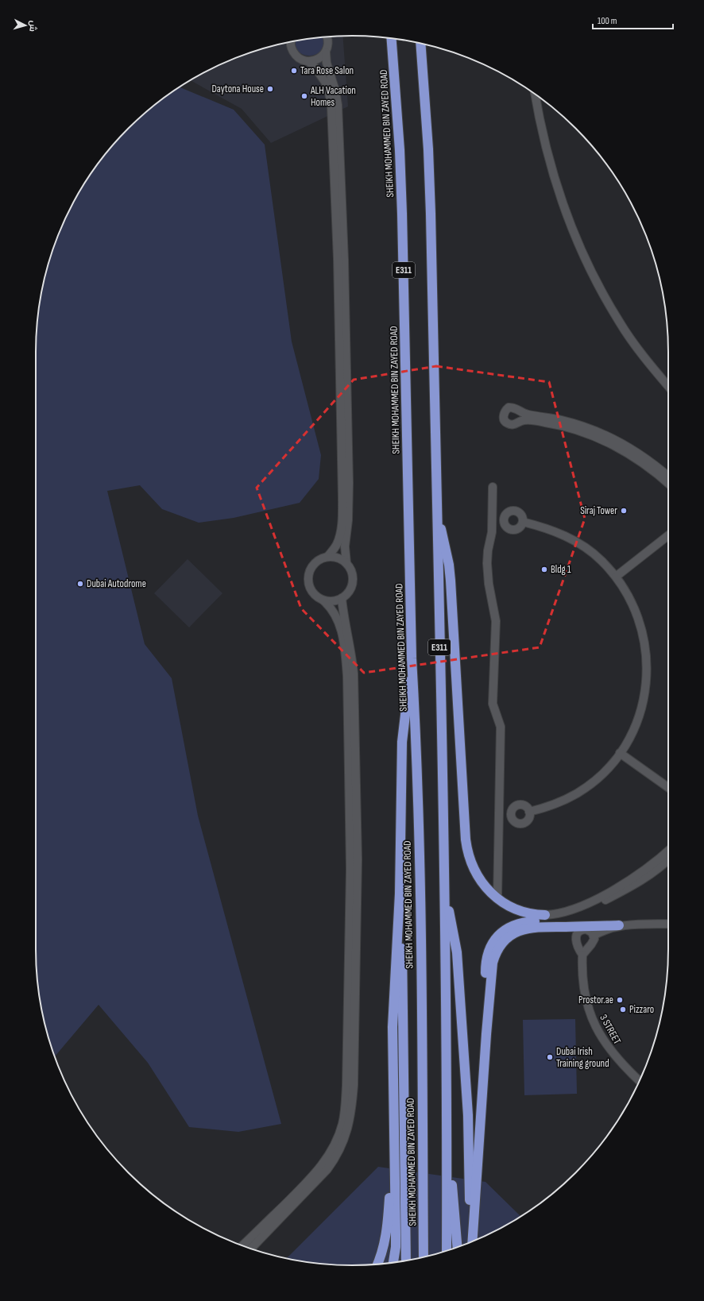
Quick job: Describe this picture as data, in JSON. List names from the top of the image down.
{
  "streets": {
    "highway": ["SHEIKH MOHAMMED BIN ZAYED ROAD", "E311"],
    "street": ["3 STREET"]
  },
  "places": [
    "Tara Rose Salon",
    "Daytona House",
    "ALH Vacation Homes",
    "Siraj Tower",
    "Bldg 1",
    "Dubai Autodrome",
    "Prostor.ae",
    "Pizzaro",
    "Dubai Irish Training ground"
  ],
  "scale_bar": "100 m",
  "north": "right"
}
